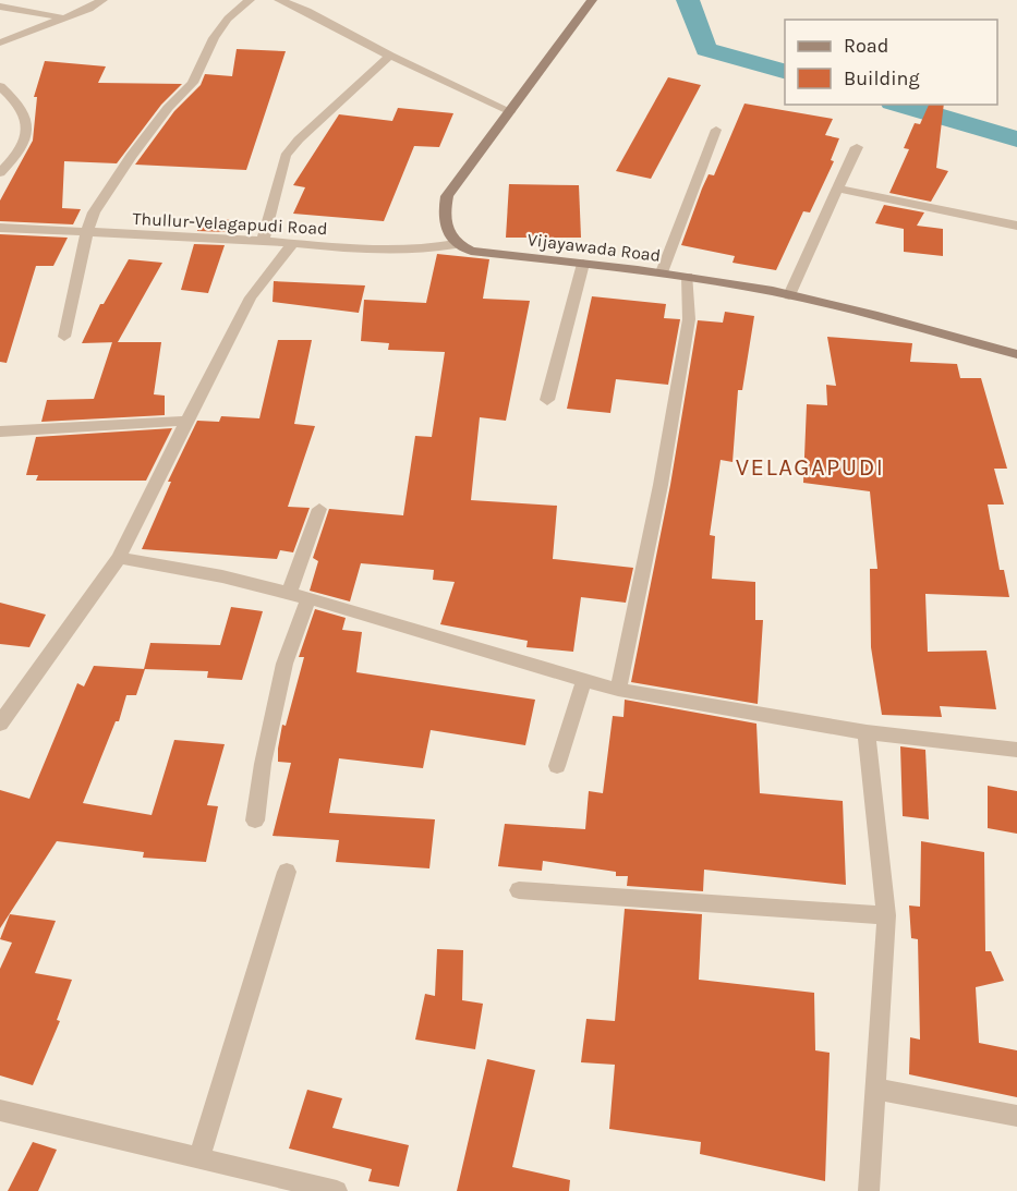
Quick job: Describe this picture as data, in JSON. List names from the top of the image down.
{
  "streets": {
    "main road": ["Vijayawada Road"],
    "street": ["Thullur-Velagapudi Road"]
  },
  "crossings": [
    ["Thullur-Velagapudi Road", "Vijayawada Road"]
  ],
  "districts": ["VELAGAPUDI"],
  "legend": ["Road", "Building"]
}
